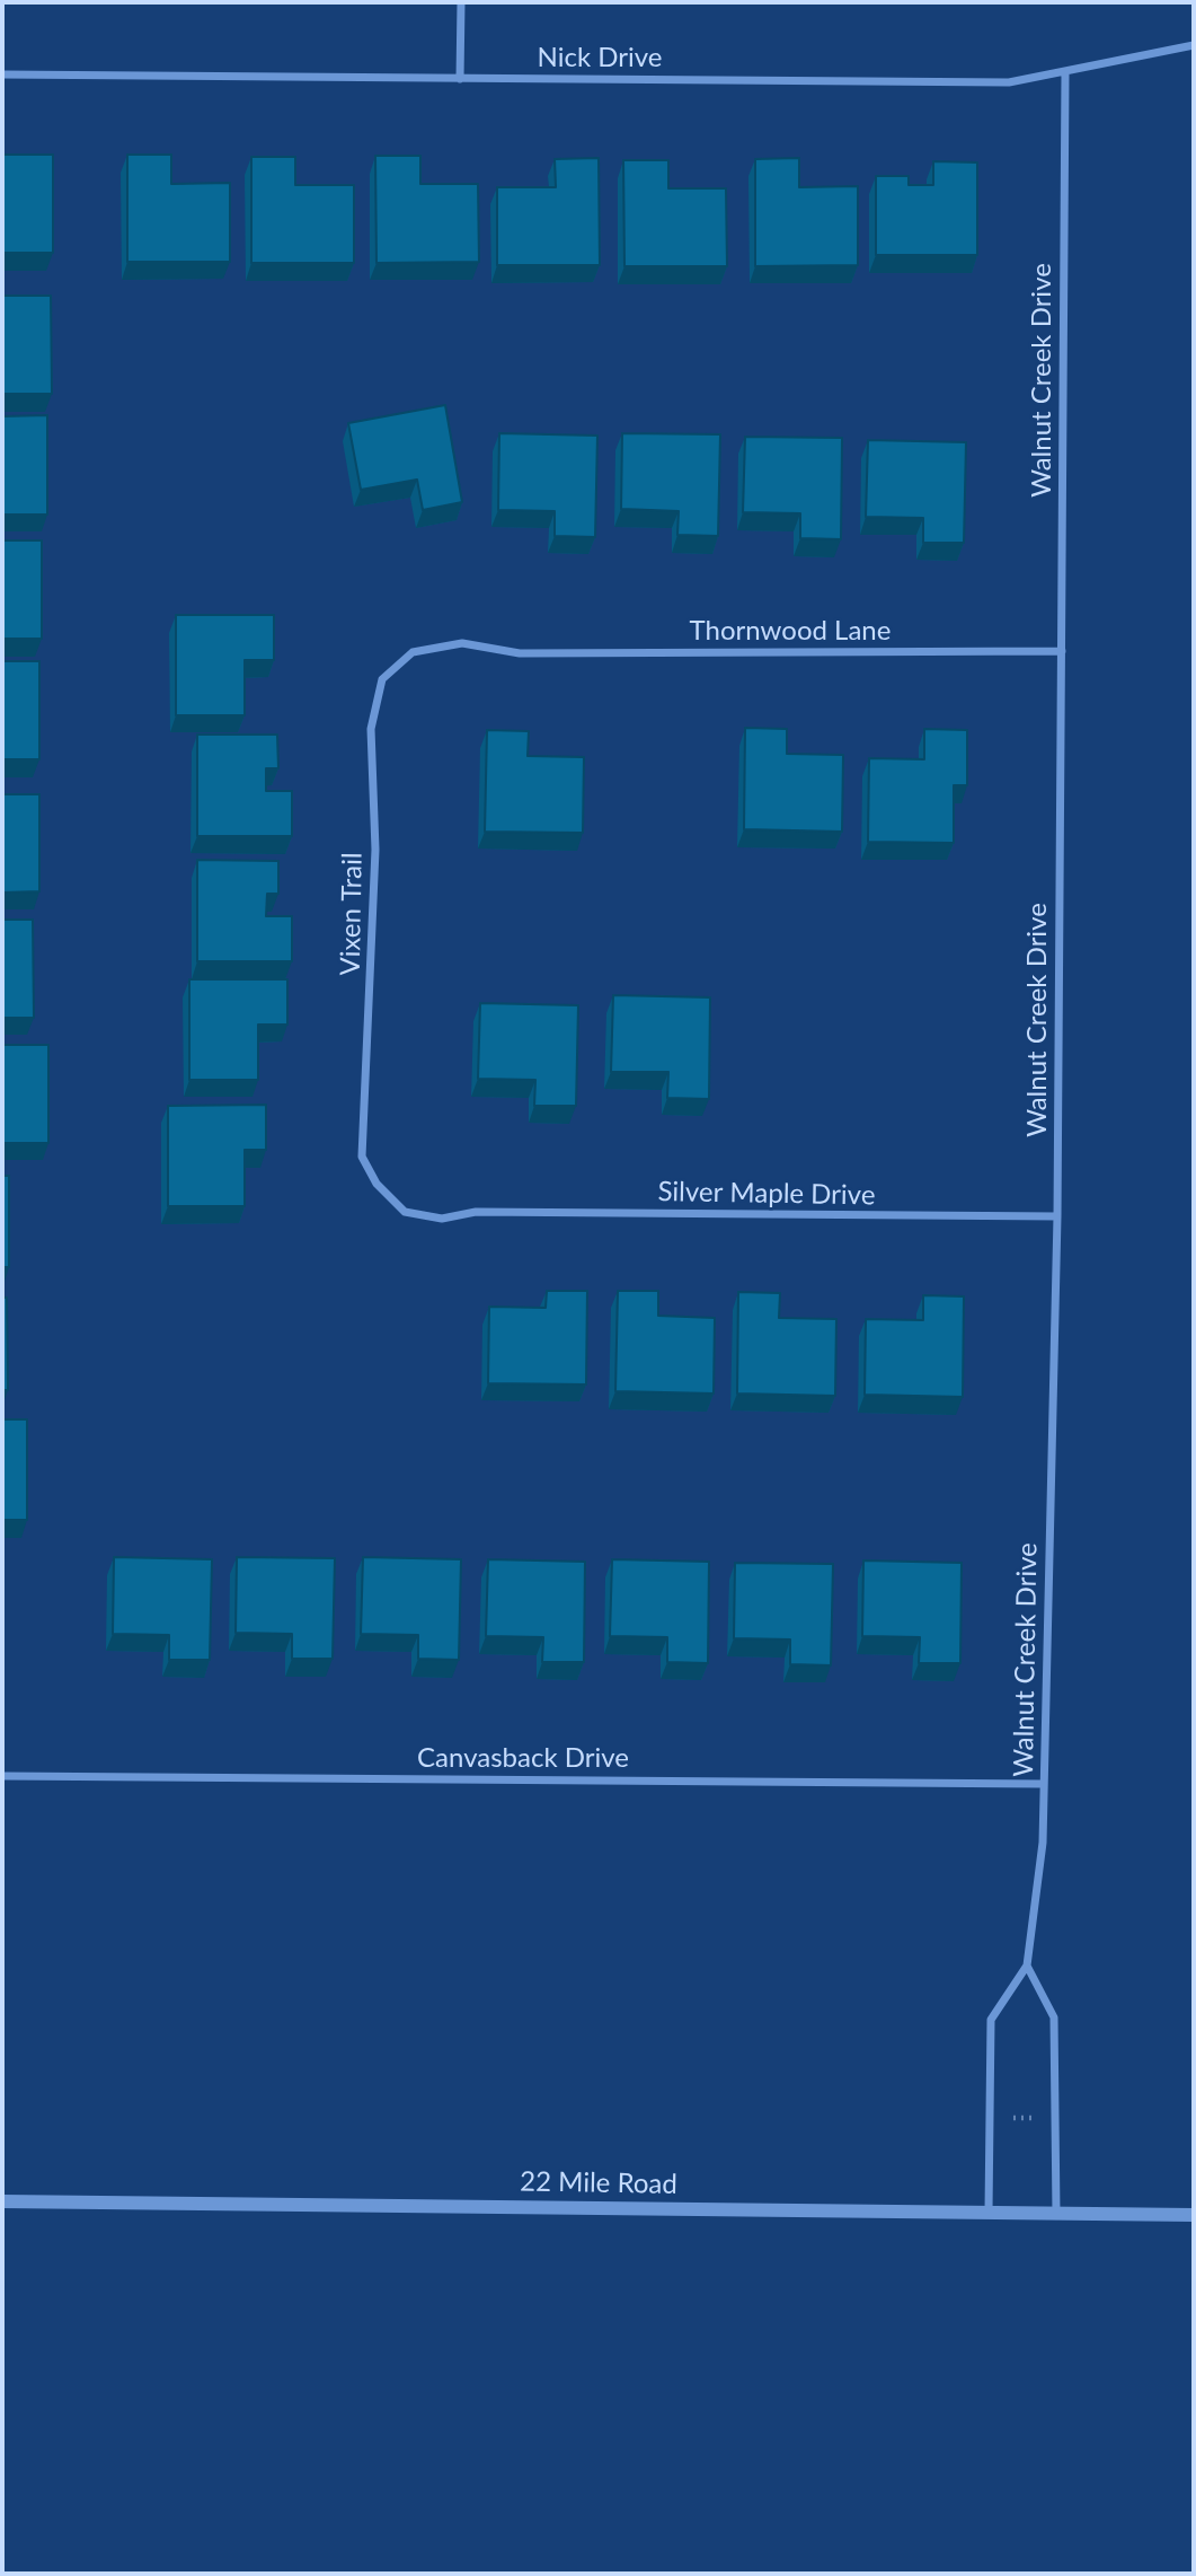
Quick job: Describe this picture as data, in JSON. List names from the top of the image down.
{
  "streets": {
    "street": [
      "Nick Drive",
      "Walnut Creek Drive",
      "Thornwood Lane",
      "Vixen Trail",
      "Silver Maple Drive",
      "Canvasback Drive",
      "22 Mile Road"
    ]
  },
  "crossings": [
    ["Nick Drive", "Walnut Creek Drive"],
    ["Walnut Creek Drive", "Thornwood Lane"],
    ["Walnut Creek Drive", "Silver Maple Drive"],
    ["Walnut Creek Drive", "Canvasback Drive"],
    ["Walnut Creek Drive", "22 Mile Road"],
    ["Thornwood Lane", "Vixen Trail"],
    ["Vixen Trail", "Silver Maple Drive"]
  ]
}
